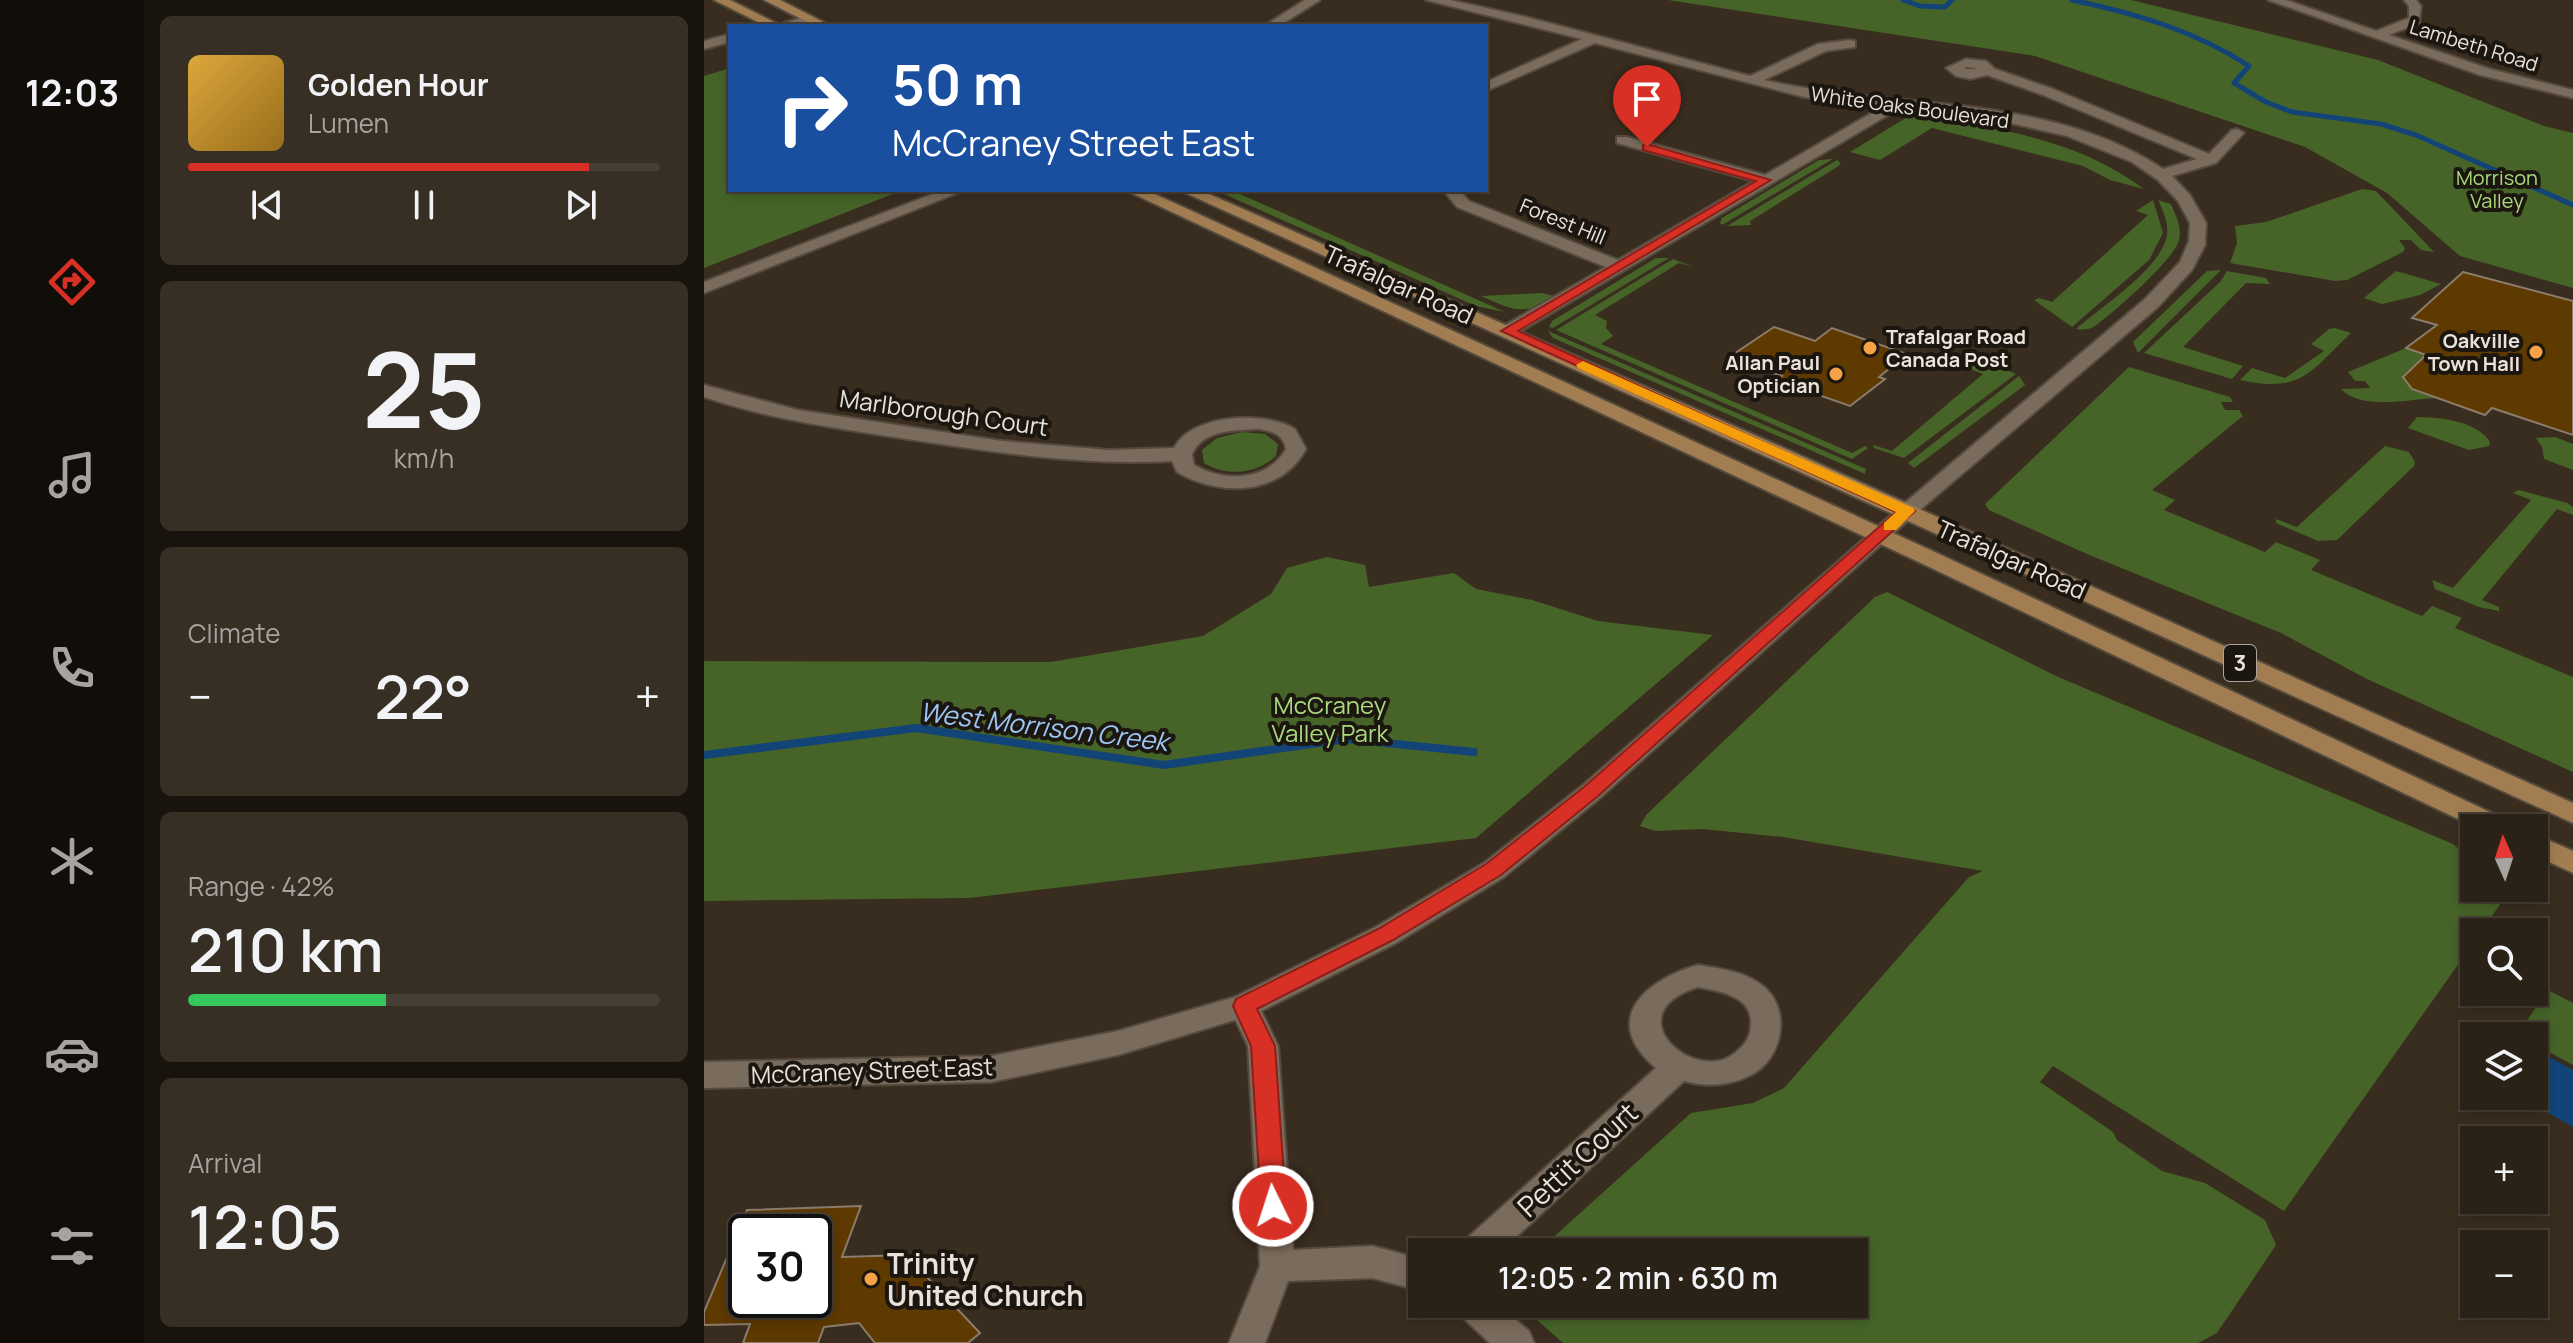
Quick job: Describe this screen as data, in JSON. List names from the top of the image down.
{
  "streets": {
    "main road": ["Trafalgar Road", "3"],
    "street": [
      "Lambeth Road",
      "White Oaks Boulevard",
      "Forest Hill",
      "Marlborough Court",
      "McCraney Street East",
      "Pettit Court"
    ]
  },
  "crossings": [
    ["White Oaks Boulevard", "Trafalgar Road"],
    ["White Oaks Boulevard", "McCraney Street East"],
    ["Trafalgar Road", "McCraney Street East"]
  ],
  "water": ["West Morrison Creek"],
  "parks": ["Morrison Valley", "McCraney Valley Park"],
  "places": [
    "Trafalgar Road Canada Post",
    "Oakville Town Hall",
    "Allan Paul Optician",
    "Trinity United Church"
  ],
  "north": "top",
  "page": {
    "tabs": "12:03",
    "turn": ["50 m", "McCraney Street East"],
    "song": ["Golden Hour", "Lumen"],
    "tile": [
      ["25", "km/h"],
      "Climate",
      ["Range · 42%", "210 km"],
      ["Arrival", "12:05"]
    ],
    "heat": ["−", "22°", "+"],
    "map_buttons": ["+", "−"],
    "limit": "30",
    "trip": "12:05 · 2 min · 630 m"
  }
}
